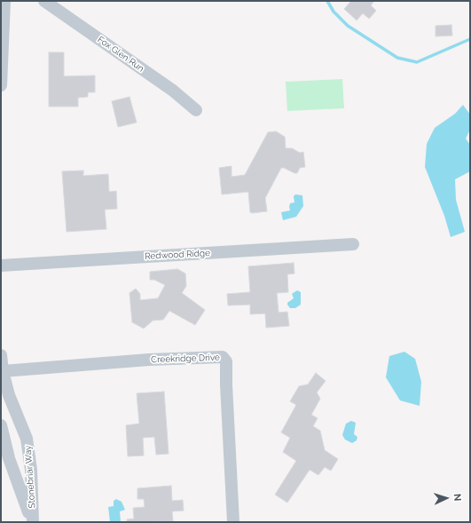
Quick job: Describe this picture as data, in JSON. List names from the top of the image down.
{
  "streets": {
    "street": [
      "Fox Glen Run",
      "Redwood Ridge",
      "Creekridge Drive",
      "Stonebriar Way"
    ]
  },
  "crossings": [
    ["Creekridge Drive", "Stonebriar Way"]
  ],
  "north": "right"
}
